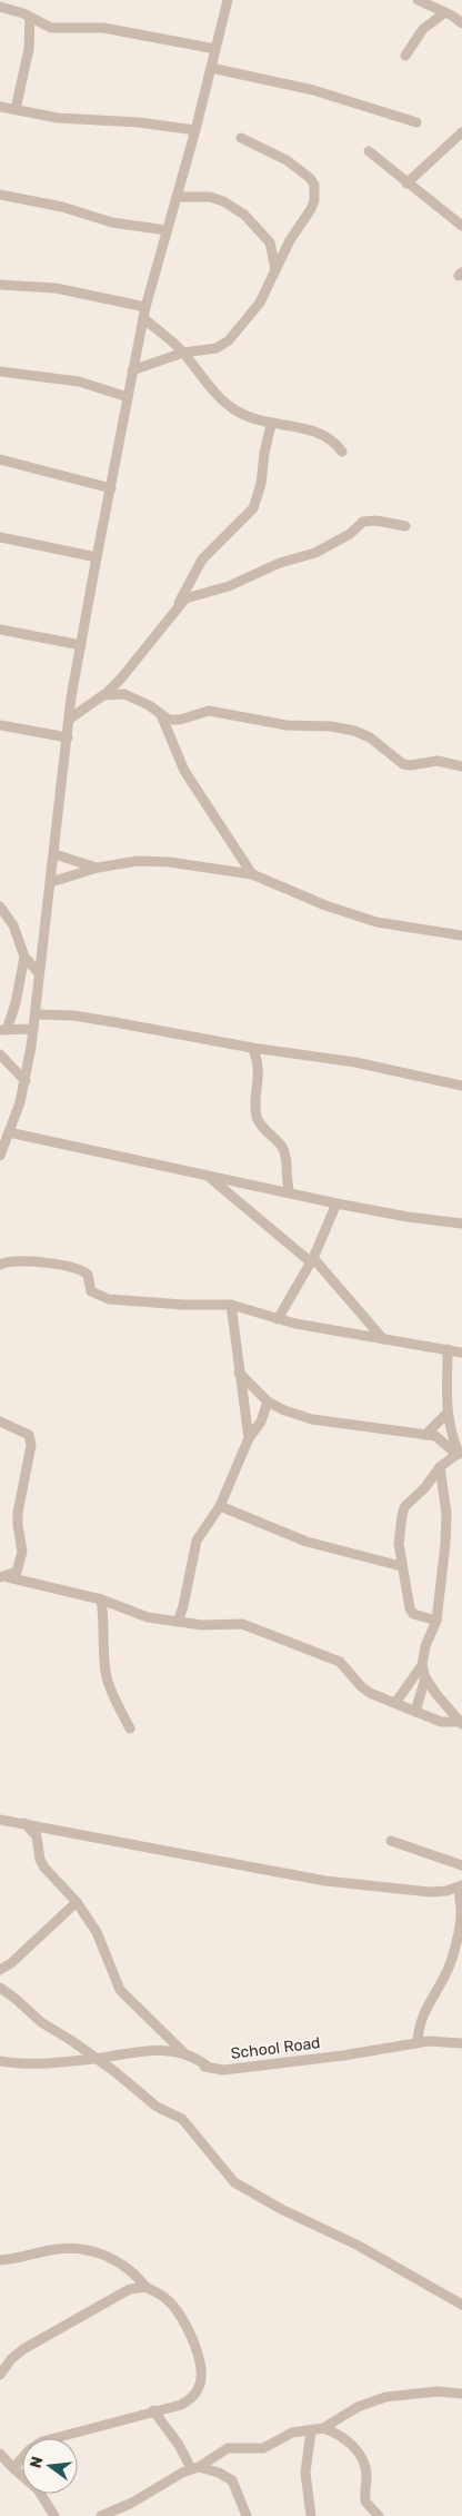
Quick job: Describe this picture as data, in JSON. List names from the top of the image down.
{
  "streets": {
    "street": ["School Road"]
  },
  "north": "left"
}
